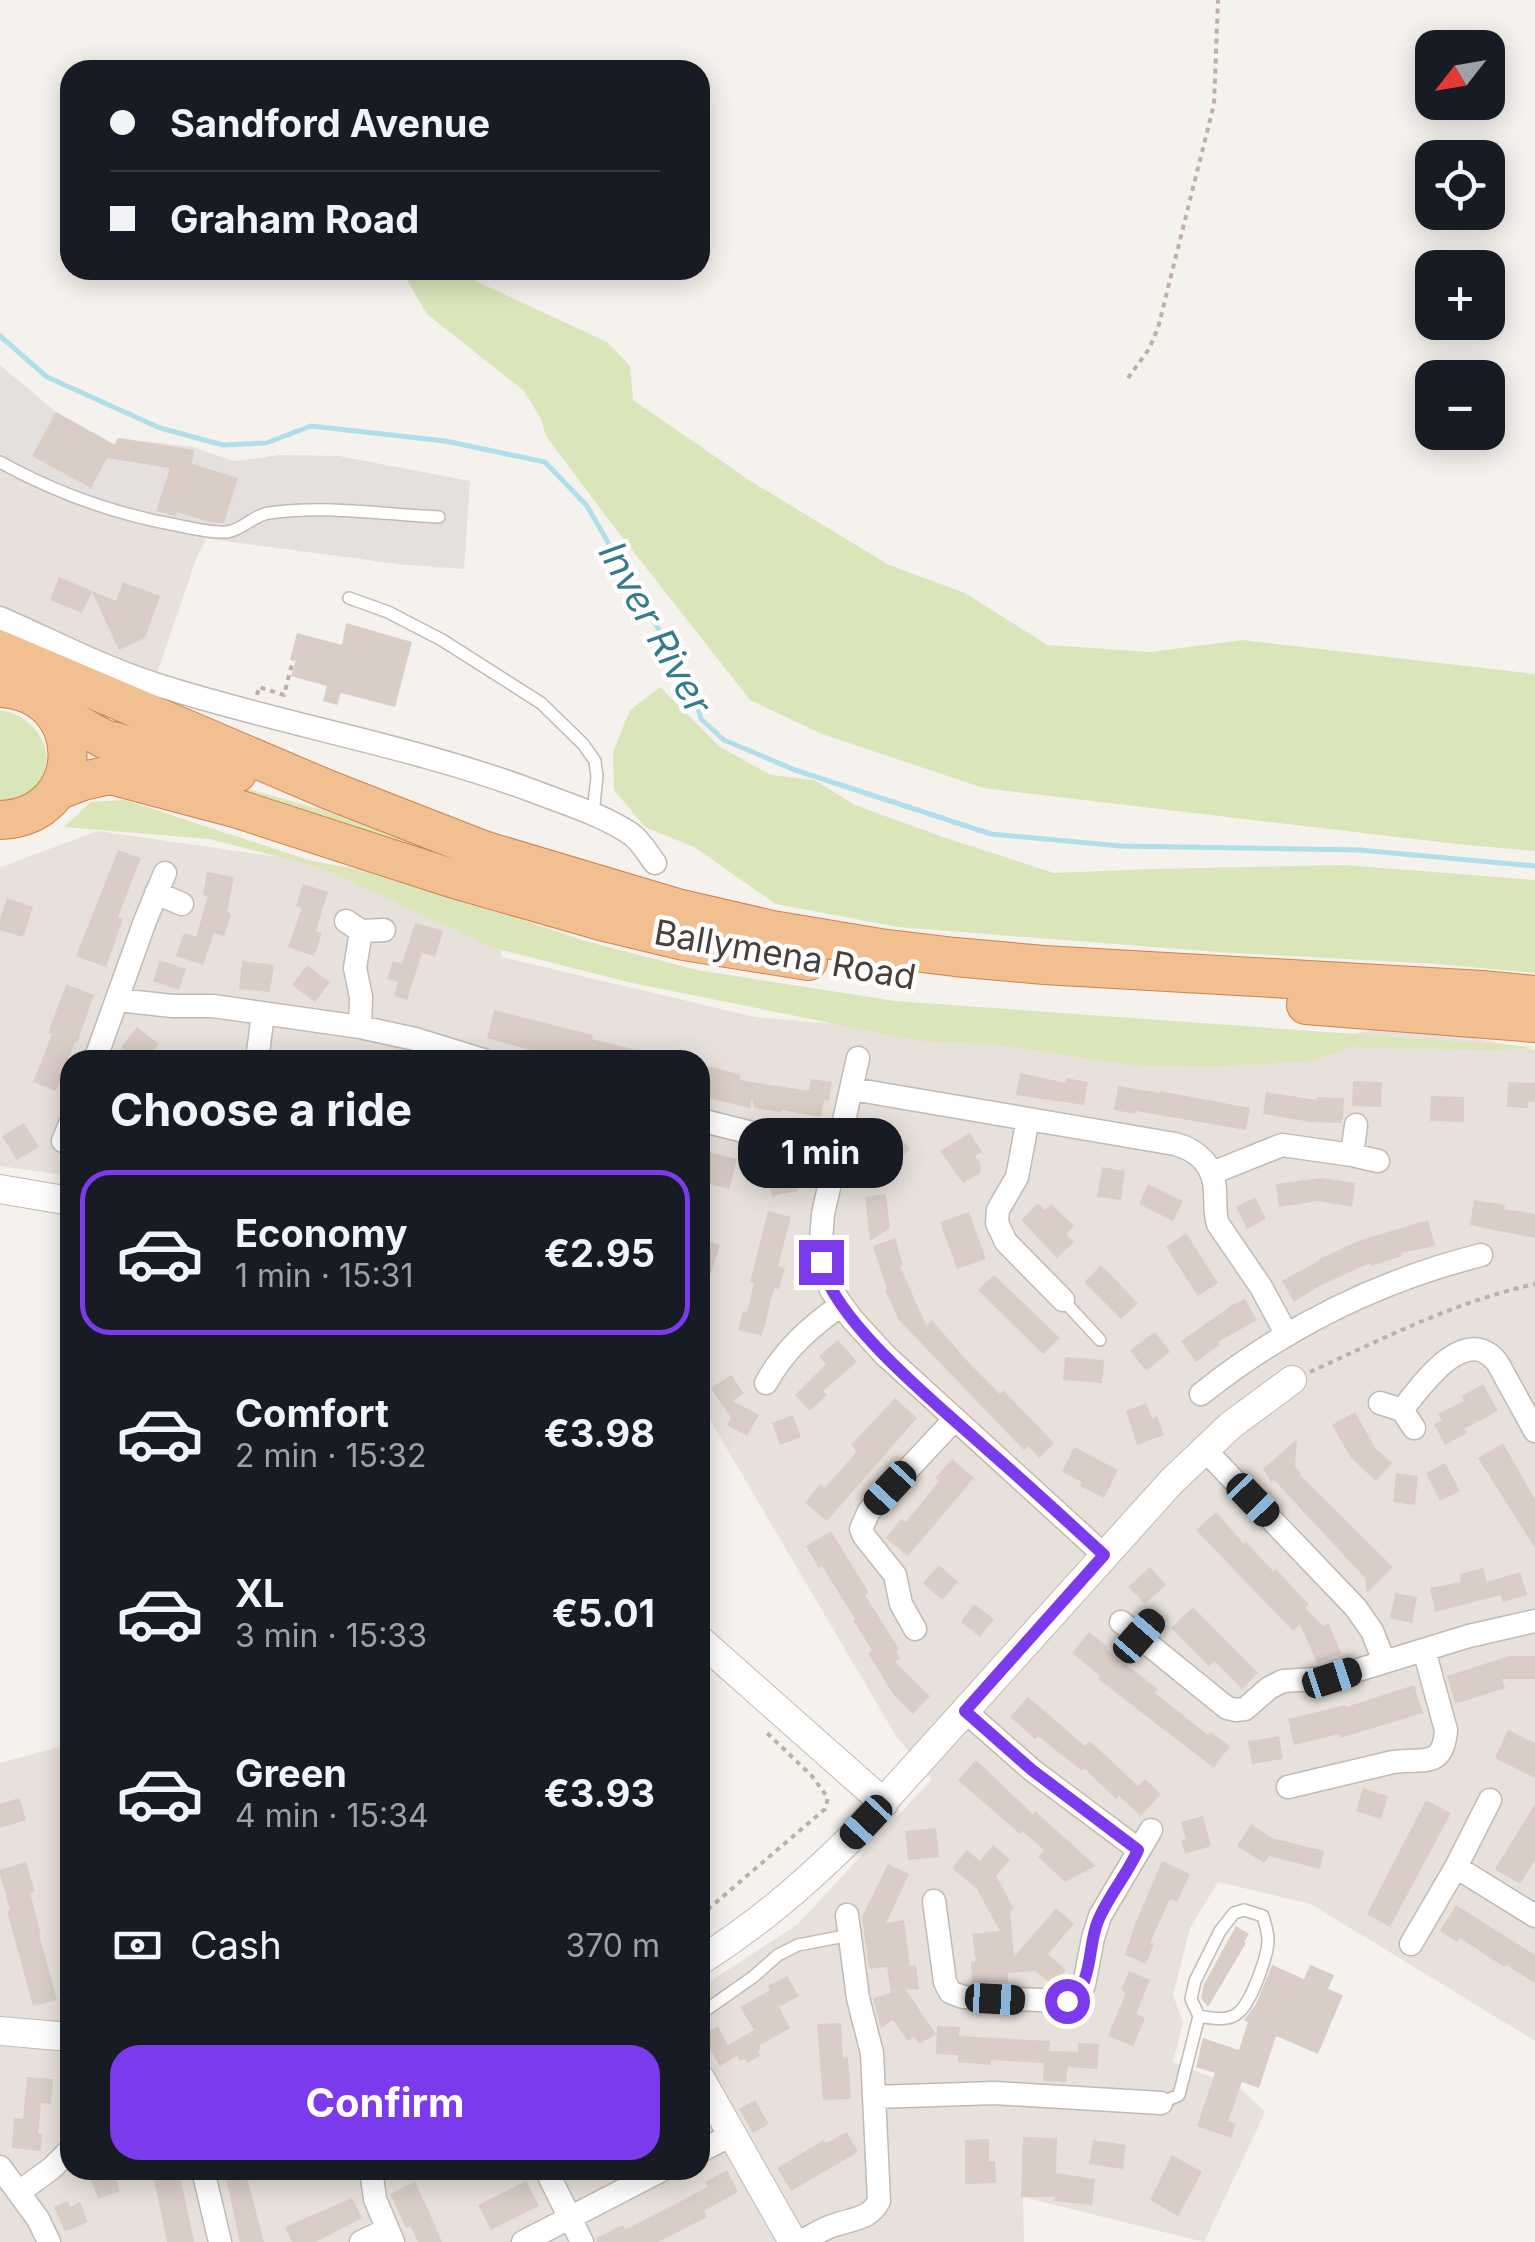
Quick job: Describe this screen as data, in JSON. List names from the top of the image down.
{
  "streets": {
    "highway": ["Ballymena Road"]
  },
  "water": ["Inver River"],
  "north": "bottom left",
  "page": {
    "map_buttons": ["+", "−"],
    "banner": ["Sandford Avenue", "Graham Road"],
    "heading": "Choose a ride",
    "bubble": "1 min",
    "list": [
      {
        "name": "Economy",
        "note": "1 min · 15:31",
        "value": "€2.95"
      },
      {
        "name": "Comfort",
        "note": "2 min · 15:32",
        "value": "€3.98"
      },
      {
        "name": "XL",
        "note": "3 min · 15:33",
        "value": "€5.01"
      },
      {
        "name": "Green",
        "note": "4 min · 15:34",
        "value": "€3.93"
      }
    ],
    "pay": ["Cash", "370 m"],
    "buttons": "Confirm"
  }
}
